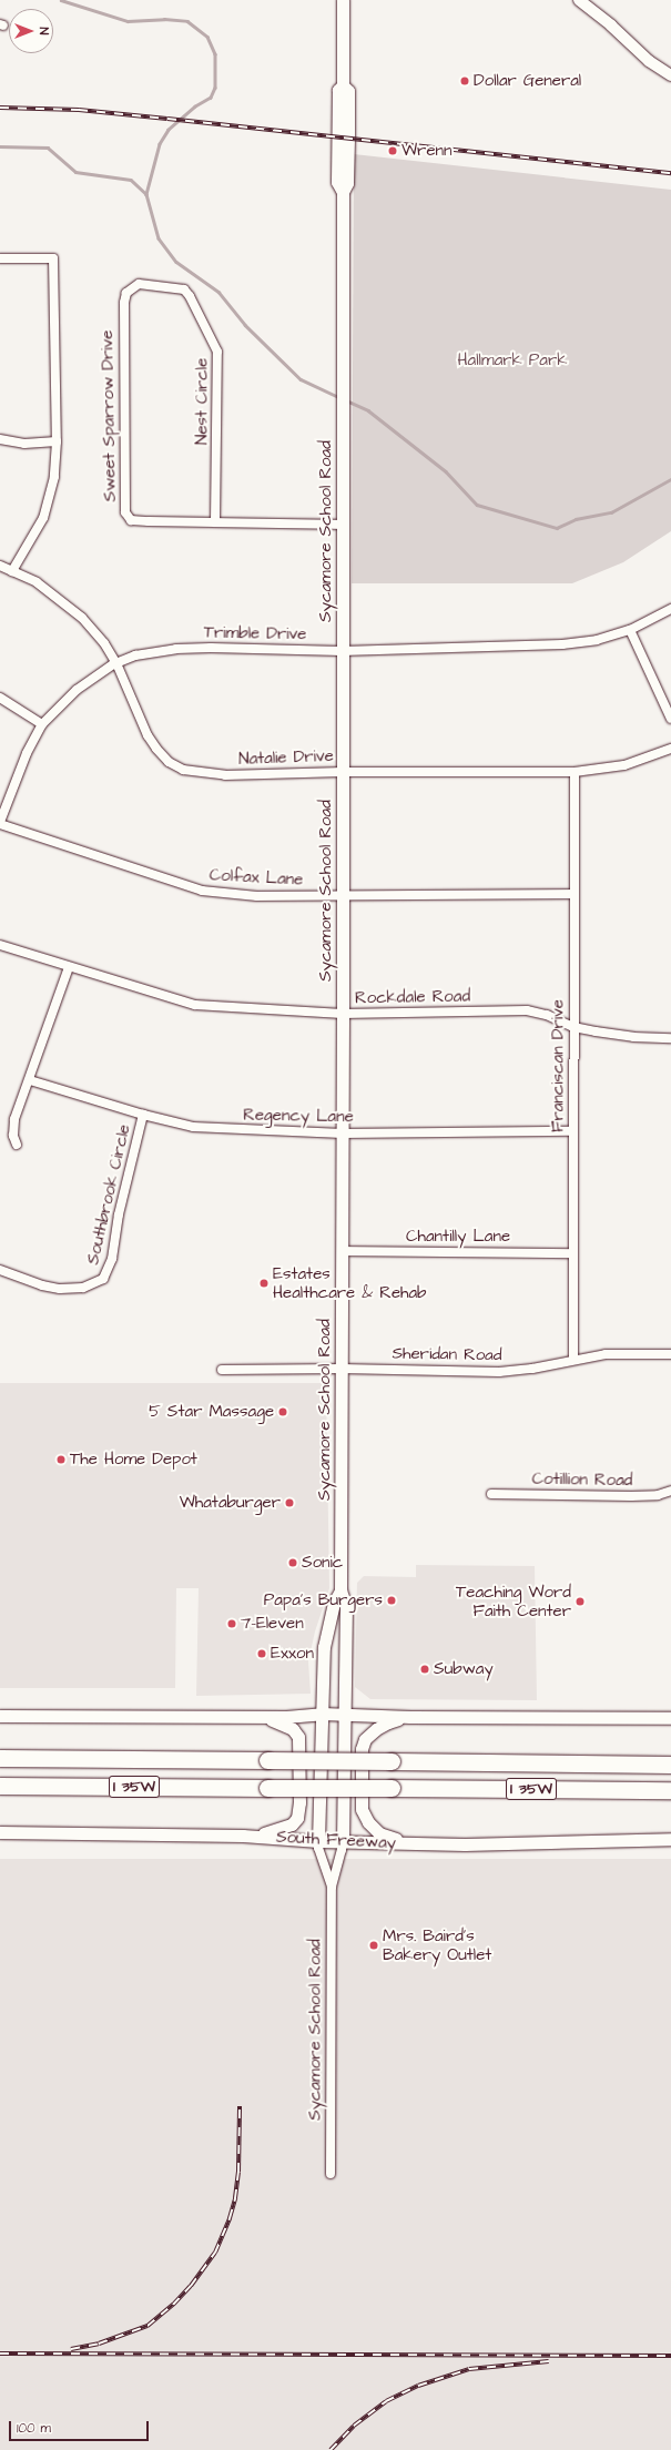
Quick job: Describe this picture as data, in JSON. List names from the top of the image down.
{
  "streets": {
    "highway": ["I 35W"],
    "main road": ["Sycamore School Road", "South Freeway"],
    "street": [
      "Nest Circle",
      "Sweet Sparrow Drive",
      "Trimble Drive",
      "Natalie Drive",
      "Colfax Lane",
      "Rockdale Road",
      "Franciscan Drive",
      "Regency Lane",
      "Southbrook Circle",
      "Chantilly Lane",
      "Sheridan Road",
      "Cotillion Road"
    ]
  },
  "crossings": [
    ["Nest Circle", "Sweet Sparrow Drive"],
    ["Sweet Sparrow Drive", "Sycamore School Road"],
    ["Sycamore School Road", "Trimble Drive"],
    ["Sycamore School Road", "Natalie Drive"],
    ["Sycamore School Road", "Colfax Lane"],
    ["Sycamore School Road", "Rockdale Road"],
    ["Sycamore School Road", "Regency Lane"],
    ["Sycamore School Road", "Chantilly Lane"],
    ["Sycamore School Road", "Sheridan Road"],
    ["Sycamore School Road", "South Freeway"],
    ["Trimble Drive", "Natalie Drive"],
    ["Trimble Drive", "Colfax Lane"],
    ["Natalie Drive", "Franciscan Drive"],
    ["Colfax Lane", "Franciscan Drive"],
    ["Rockdale Road", "Franciscan Drive"],
    ["Franciscan Drive", "Regency Lane"],
    ["Franciscan Drive", "Chantilly Lane"],
    ["Franciscan Drive", "Sheridan Road"],
    ["Regency Lane", "Southbrook Circle"]
  ],
  "parks": ["Hallmark Park"],
  "places": [
    "Dollar General",
    "Wrenn",
    "Estates Healthcare & Rehab",
    "5 Star Massage",
    "The Home Depot",
    "Whataburger",
    "Sonic",
    "Papa's Burgers",
    "Teaching Word Faith Center",
    "7-Eleven",
    "Exxon",
    "Subway",
    "Mrs. Baird’s Bakery Outlet"
  ],
  "scale_bar": "100 m",
  "north": "right"
}
